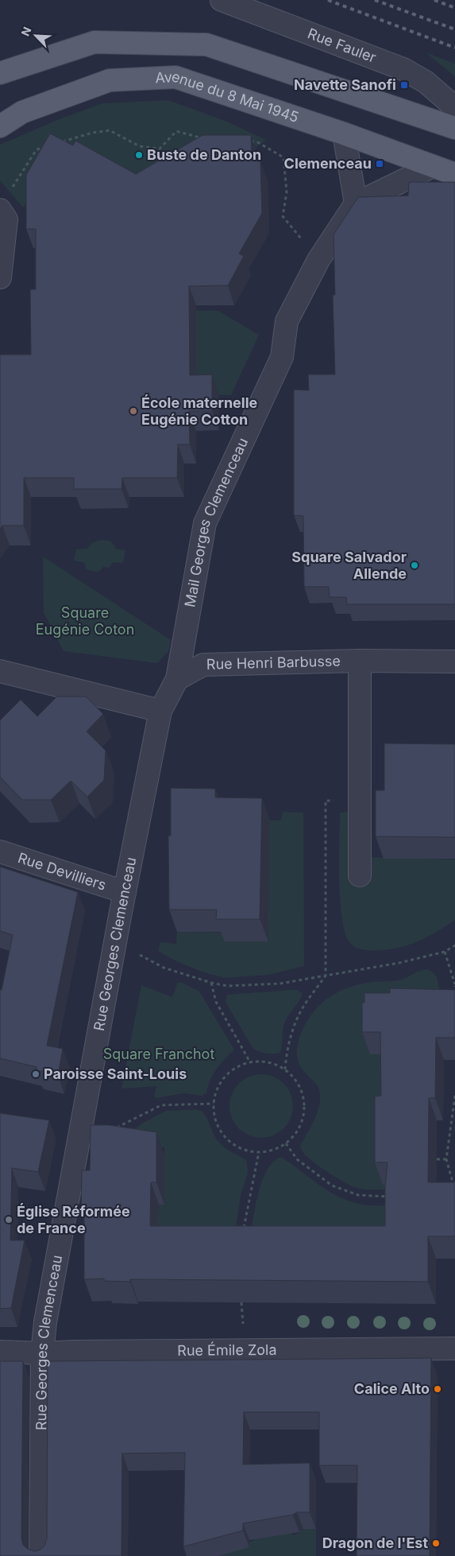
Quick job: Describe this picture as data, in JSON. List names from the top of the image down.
{
  "streets": {
    "main road": ["Avenue du 8 Mai 1945"],
    "street": [
      "Rue Fauler",
      "Mail Georges Clemenceau",
      "Rue Henri Barbusse",
      "Rue Devilliers",
      "Rue Georges Clemenceau",
      "Rue Émile Zola"
    ]
  },
  "crossings": [
    ["Mail Georges Clemenceau", "Rue Henri Barbusse"],
    ["Rue Devilliers", "Rue Georges Clemenceau"],
    ["Rue Georges Clemenceau", "Rue Émile Zola"]
  ],
  "parks": ["Square Eugénie Coton", "Square Franchot"],
  "places": {
    "transit": ["Navette Sanofi", "Clemenceau"],
    "other": [
      "Buste de Danton",
      "École maternelle Eugénie Cotton",
      "Square Salvador Allende",
      "Paroisse Saint-Louis",
      "Église Réformée de France",
      "Calice Alto",
      "Dragon de l'Est"
    ]
  },
  "north": "top left"
}
